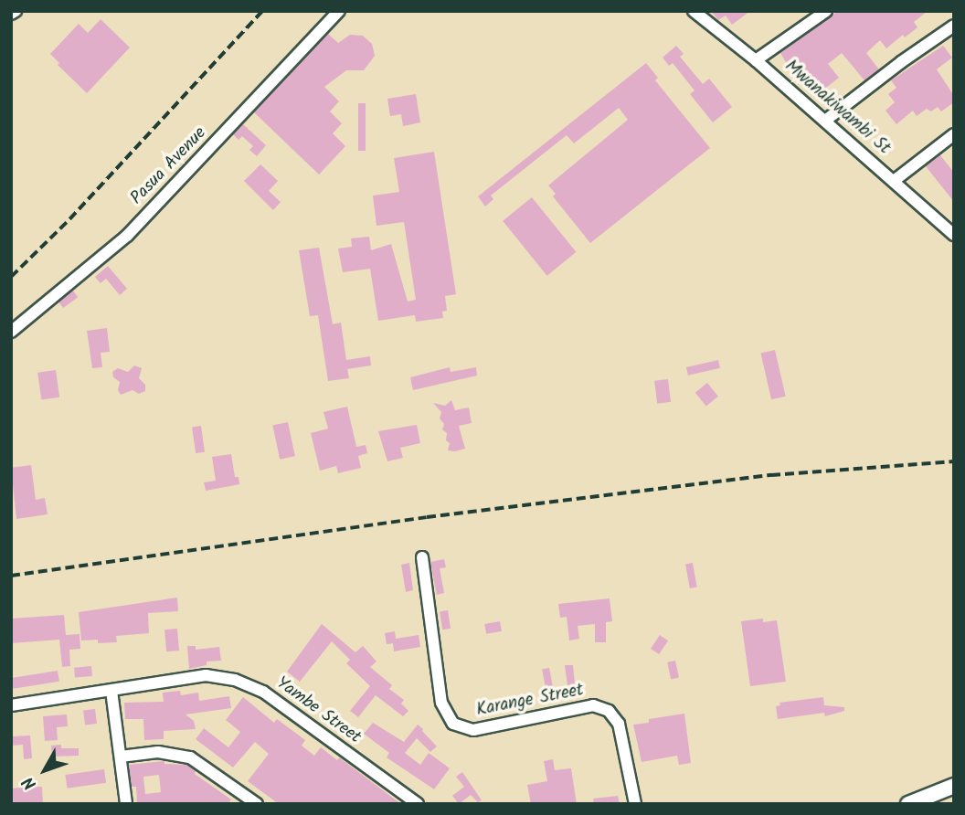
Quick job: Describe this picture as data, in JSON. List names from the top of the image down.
{
  "streets": {
    "street": [
      "Mwanakiwambi St",
      "Pasua Avenue",
      "Karange Street",
      "Yambe Street"
    ]
  },
  "north": "bottom left"
}
